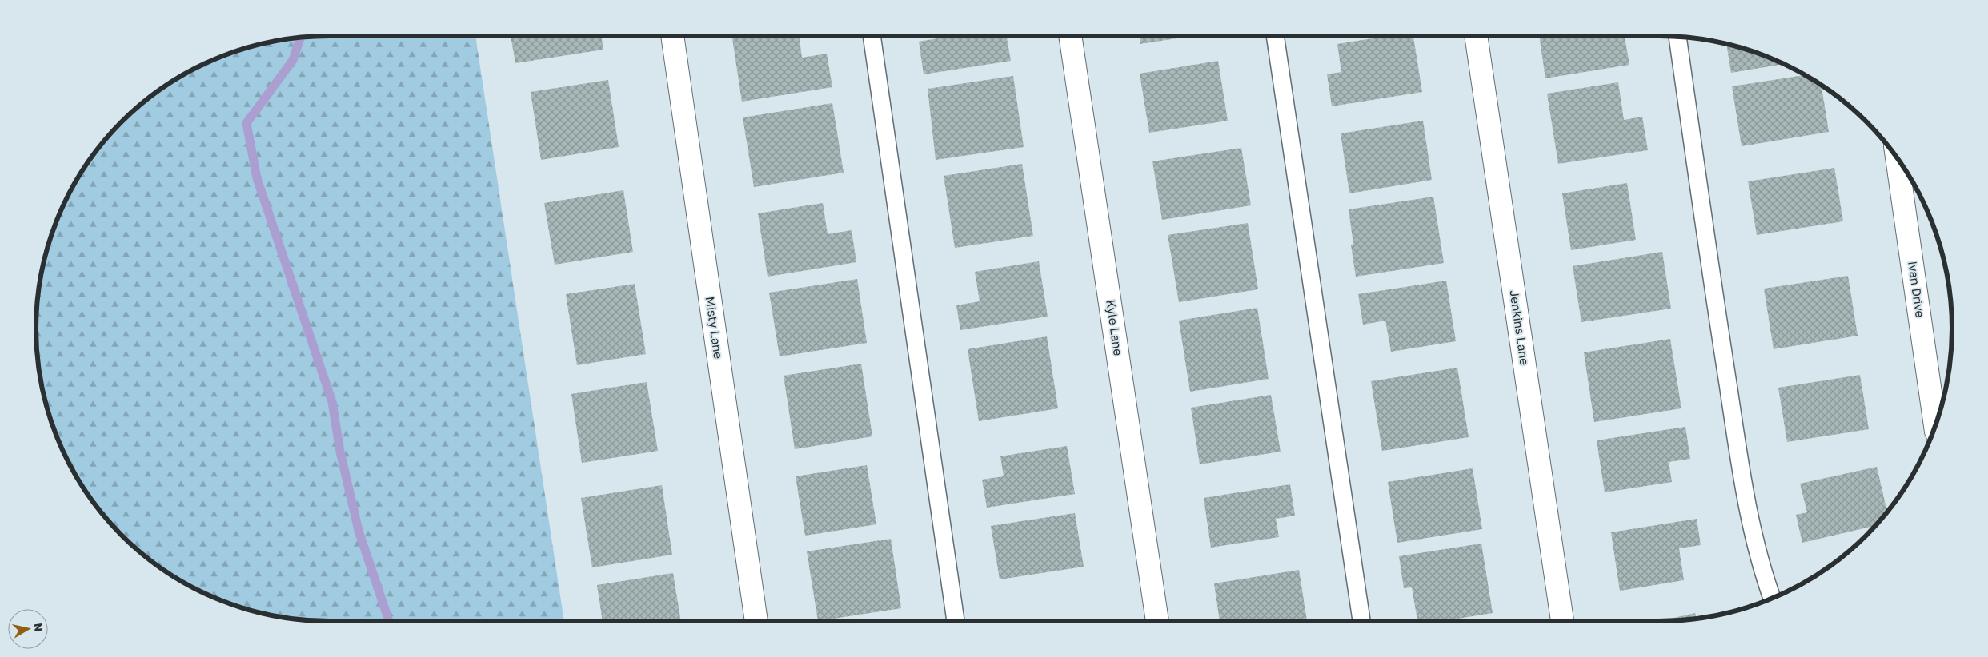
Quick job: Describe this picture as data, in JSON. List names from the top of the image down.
{
  "streets": {
    "street": [
      "Ivan Drive",
      "Misty Lane",
      "Kyle Lane",
      "Jenkins Lane"
    ]
  },
  "north": "right"
}
